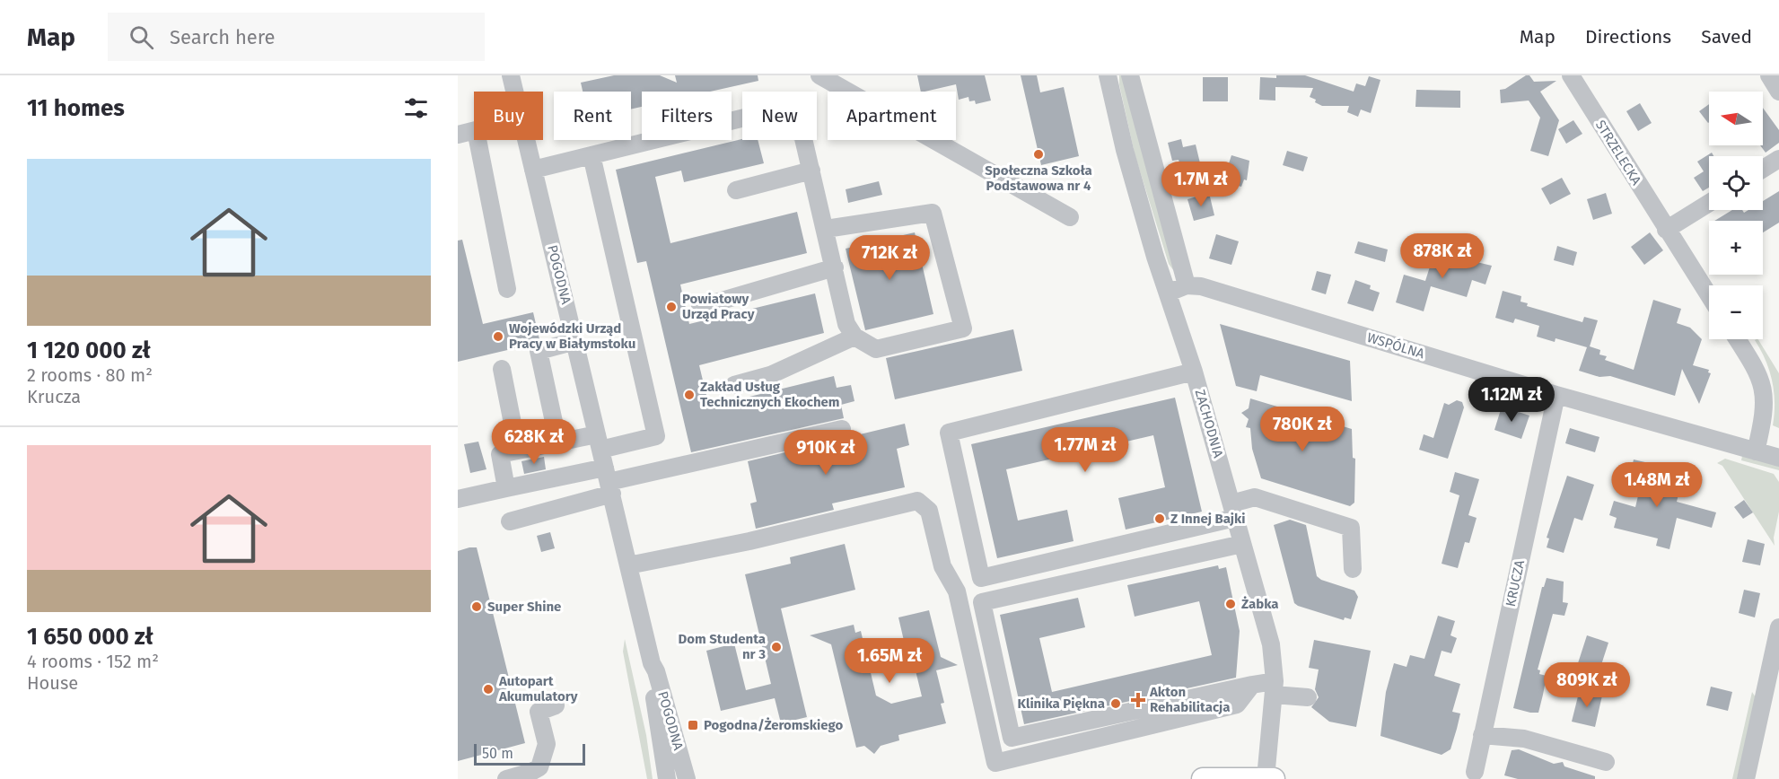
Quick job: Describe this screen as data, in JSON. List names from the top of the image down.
{
  "streets": {
    "street": [
      "STRZELECKA",
      "POGODNA",
      "WSPÓLNA",
      "ZACHODNIA",
      "KRUCZA"
    ]
  },
  "crossings": [
    ["WSPÓLNA", "KRUCZA"]
  ],
  "places": {
    "other": [
      "Społeczna Szkoła Podstawowa nr 4",
      "Powiatowy Urząd Pracy",
      "Wojewódzki Urząd Pracy w Białymstoku",
      "Zakład Usług Technicznych Ekochem",
      "Z Innej Bajki",
      "Żabka",
      "Super Shine",
      "Dom Studenta nr 3",
      "Autopart Akumulatory",
      "Klinika Piękna"
    ],
    "health": ["Akton Rehabilitacja"],
    "transit": ["Pogodna/Żeromskiego"]
  },
  "scale_bar": "50 m",
  "north": "left",
  "page": {
    "header": "Map",
    "search": "Search here",
    "nav": ["Map", "Directions", "Saved"],
    "heading": "11 homes",
    "map_buttons": ["+", "−"],
    "chip": [
      "Buy",
      "Rent",
      "Filters",
      "New",
      "Apartment"
    ],
    "list": [
      {
        "name": "1 120 000 zł",
        "note": "2 rooms · 80 m² · Krucza"
      },
      {
        "name": "1 650 000 zł",
        "note": "4 rooms · 152 m² · House"
      }
    ],
    "price": [
      "1.7M zł",
      "878K zł",
      "712K zł",
      "1.12M zł",
      "780K zł",
      "628K zł",
      "1.77M zł",
      "910K zł",
      "1.48M zł",
      "1.65M zł",
      "809K zł"
    ],
    "scale": "50 m"
  }
}
